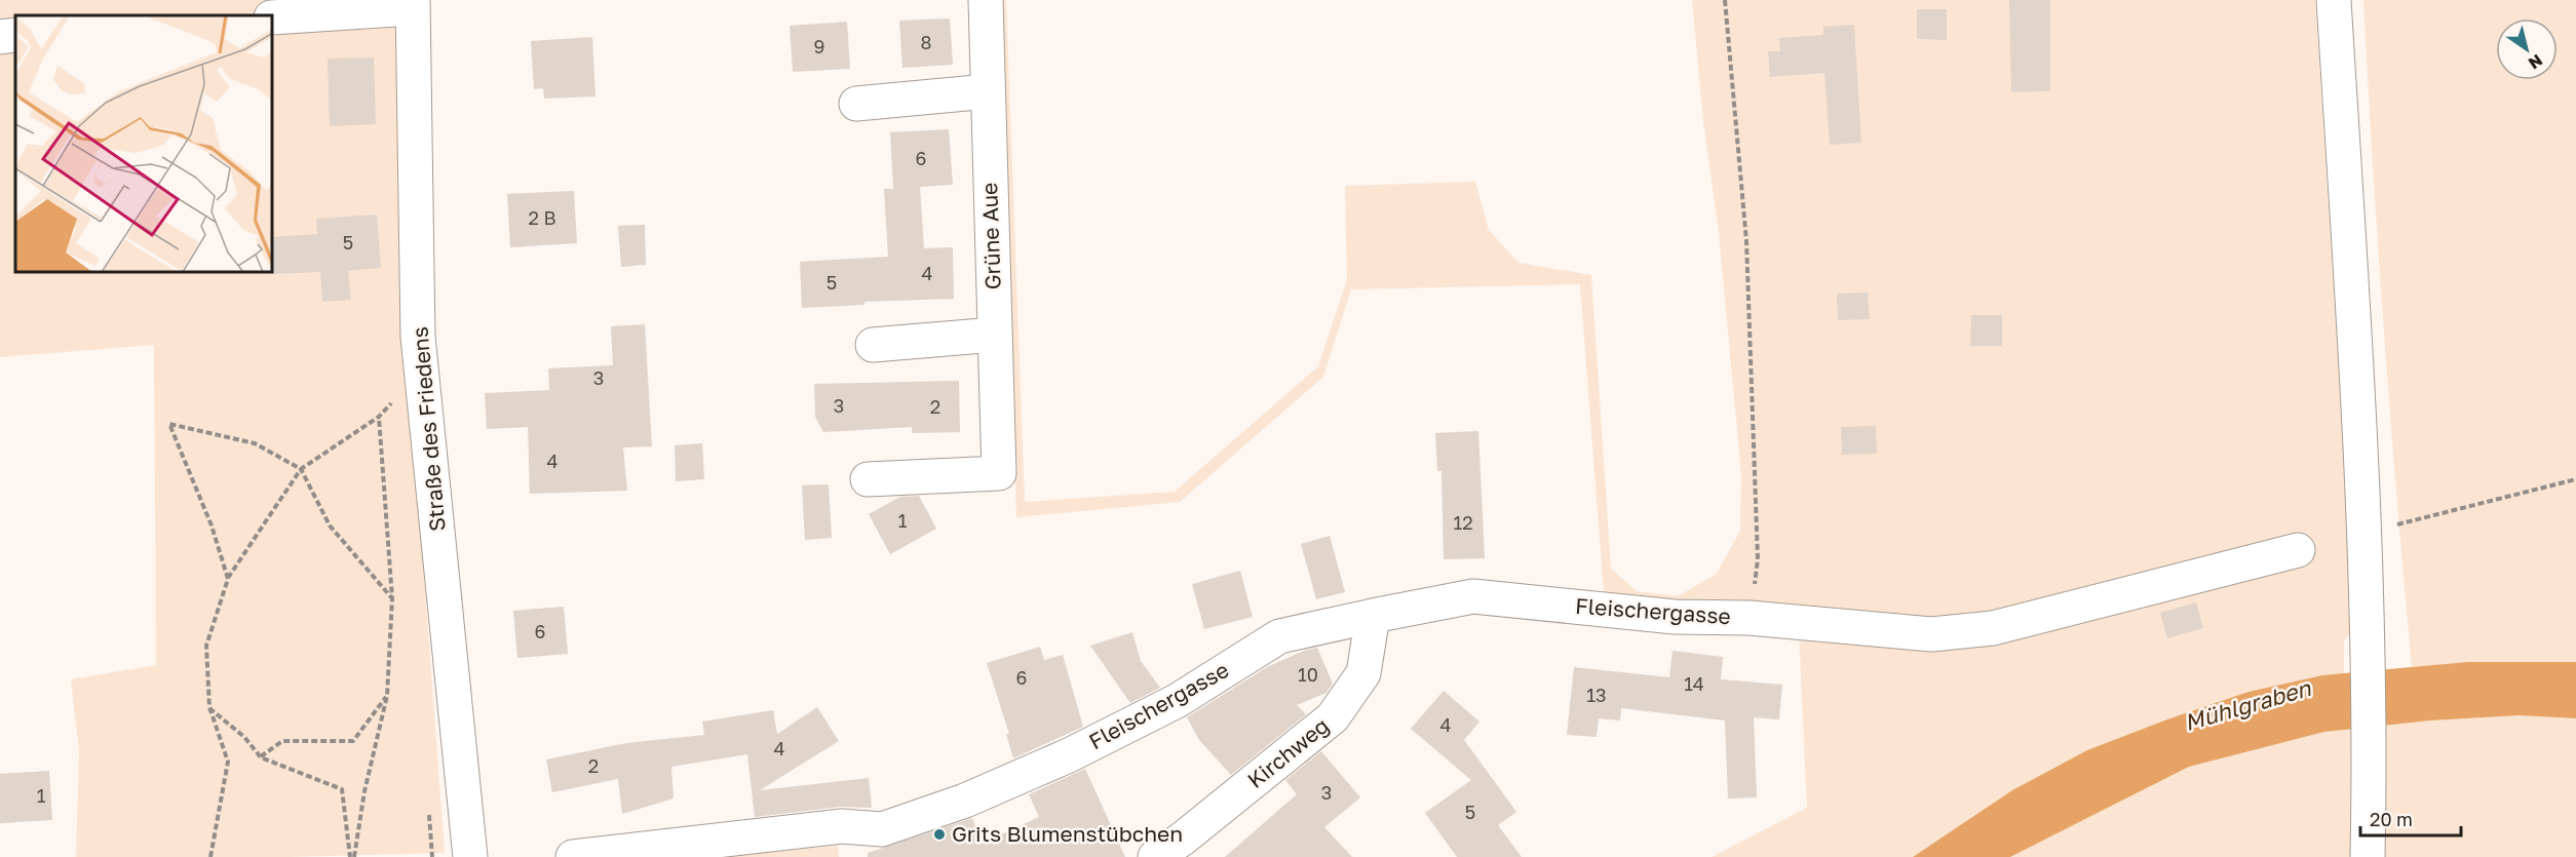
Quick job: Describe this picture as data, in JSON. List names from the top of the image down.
{
  "streets": {
    "street": [
      "Grüne Aue",
      "Straße des Friedens",
      "Fleischergasse",
      "Kirchweg"
    ]
  },
  "crossings": [
    ["Fleischergasse", "Kirchweg"]
  ],
  "water": ["Mühlgraben"],
  "places": ["Grits Blumenstübchen"],
  "house_numbers": [
    "8",
    "9",
    "6",
    "2 B",
    "5",
    "4",
    "5",
    "3",
    "3",
    "2",
    "4",
    "1",
    "12",
    "6",
    "10",
    "6",
    "14",
    "13",
    "4",
    "4",
    "2",
    "3",
    "1",
    "5"
  ],
  "scale_bar": "20 m",
  "north": "bottom right"
}
